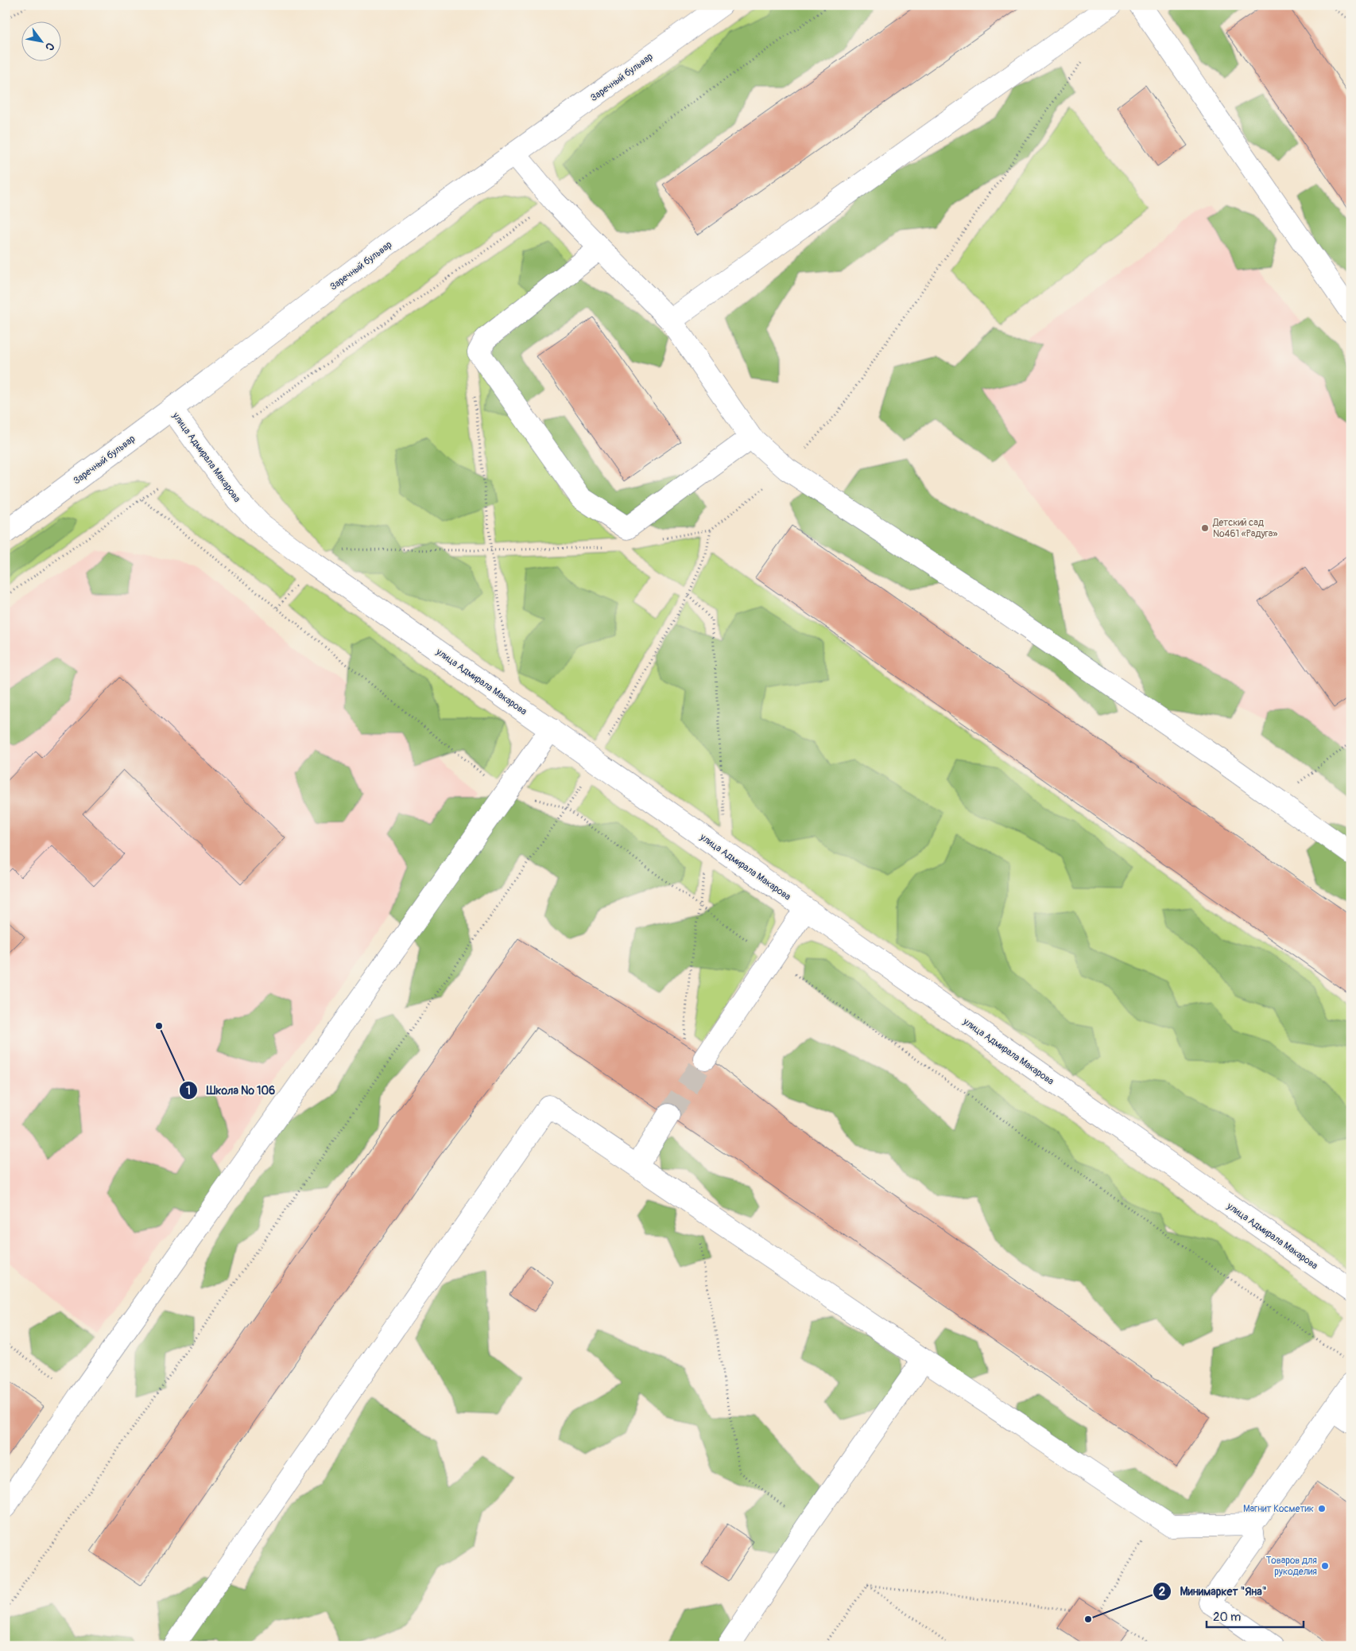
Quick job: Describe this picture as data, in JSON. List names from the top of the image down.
{
  "streets": {
    "street": ["Заречный бульвар", "улица Адмирала Макарова"]
  },
  "crossings": [
    ["Заречный бульвар", "улица Адмирала Макарова"]
  ],
  "places": [
    "Детский сад №461 «Радуга»",
    "Школа № 106",
    "Магнит Косметик",
    "Товаров для рукоделия",
    "Минимаркет \"Яна\""
  ],
  "scale_bar": "20 m",
  "north": "bottom right"
}
